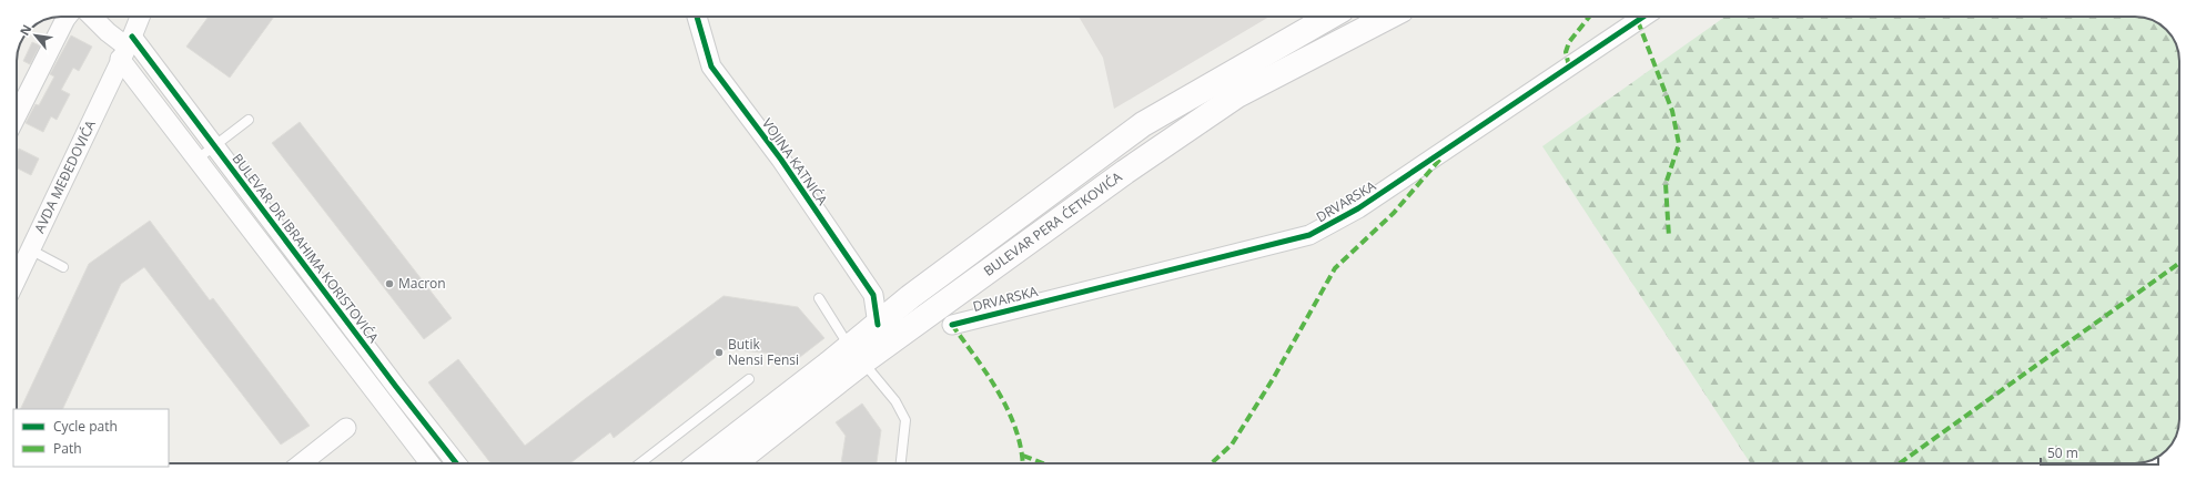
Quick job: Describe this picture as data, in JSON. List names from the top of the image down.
{
  "streets": {
    "main road": ["BULEVAR PERA ĆETKOVIĆA"],
    "street": [
      "VOJINA KATNIĆA",
      "AVDA MEĐEDOVIĆA",
      "DRVARSKA",
      "BULEVAR DR IBRAHIMA KORISTOVIĆA"
    ]
  },
  "crossings": [
    ["VOJINA KATNIĆA", "BULEVAR PERA ĆETKOVIĆA"],
    ["AVDA MEĐEDOVIĆA", "BULEVAR DR IBRAHIMA KORISTOVIĆA"]
  ],
  "places": ["Macron", "Butik Nensi Fensi"],
  "legend": ["Cycle path", "Path"],
  "scale_bar": "50 m",
  "north": "top left"
}
